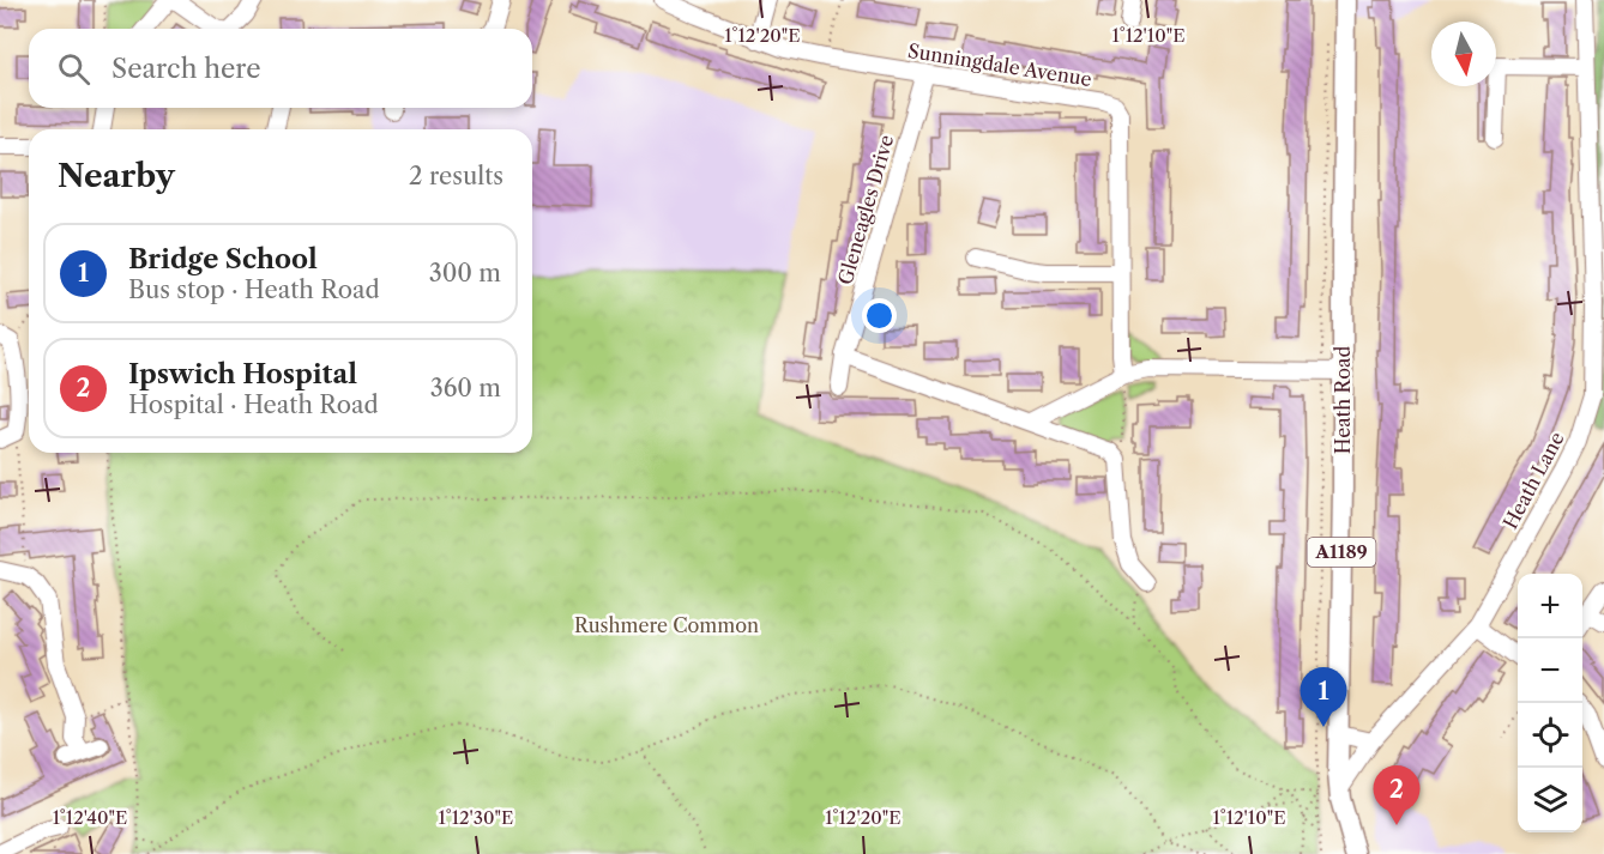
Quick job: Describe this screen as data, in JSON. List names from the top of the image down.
{
  "streets": {
    "main road": ["Heath Road", "A1189"],
    "street": ["Sunningdale Avenue", "Gleneagles Drive", "Heath Lane"]
  },
  "crossings": [
    ["Sunningdale Avenue", "Gleneagles Drive"],
    ["Heath Road", "Heath Lane"]
  ],
  "parks": ["Rushmere Common"],
  "north": "bottom",
  "page": {
    "search": "Search here",
    "heading": ["Nearby", "2 results"],
    "list": [
      {
        "mark": "1",
        "name": "Bridge School",
        "note": "Bus stop · Heath Road",
        "value": "300 m"
      },
      {
        "mark": "2",
        "name": "Ipswich Hospital",
        "note": "Hospital · Heath Road",
        "value": "360 m"
      }
    ],
    "map_buttons": ["+", "−"],
    "pins": ["1", "2"]
  },
  "coordinates": [
    "1°12'20\"E",
    "1°12'10\"E",
    "1°12'40\"E",
    "1°12'30\"E"
  ]
}
